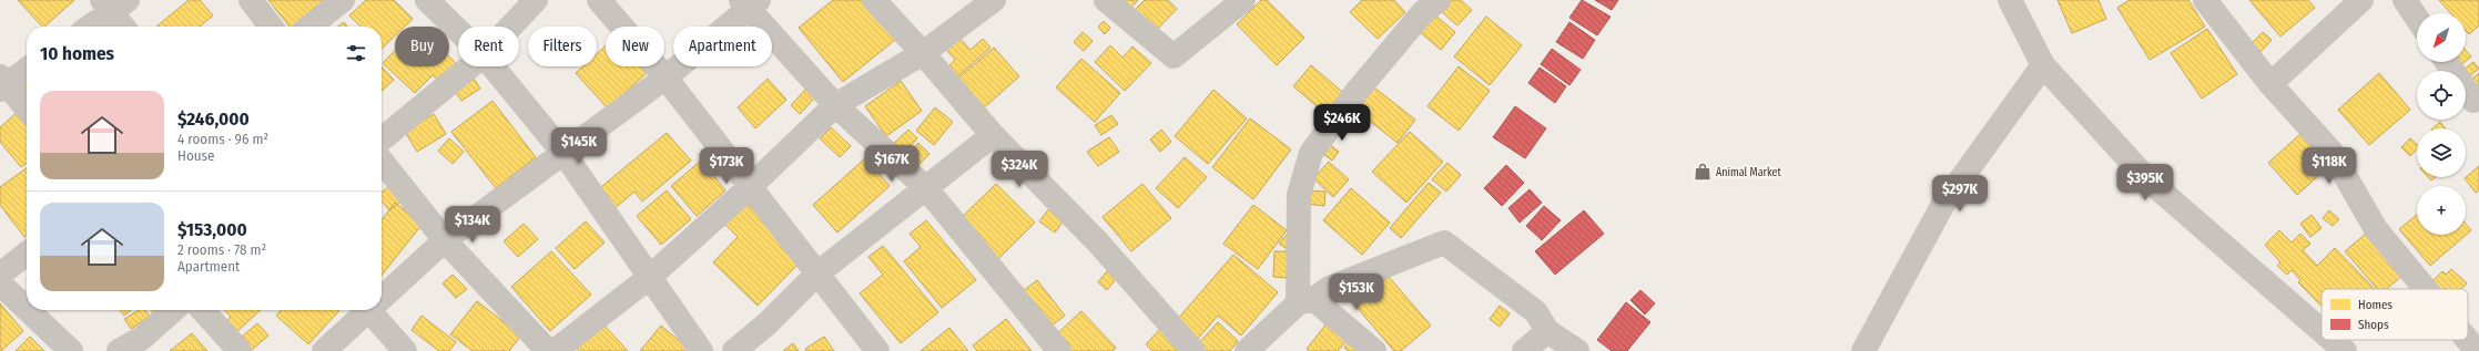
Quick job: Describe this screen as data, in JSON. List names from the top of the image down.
{
  "places": {
    "shop": ["Animal Market"]
  },
  "legend": ["Homes", "Shops"],
  "north": "bottom left",
  "page": {
    "map_buttons": "+",
    "chip": [
      "Buy",
      "Rent",
      "Filters",
      "New",
      "Apartment"
    ],
    "heading": "10 homes",
    "list": [
      {
        "name": "$246,000",
        "note": "4 rooms · 96 m² · House"
      },
      {
        "name": "$153,000",
        "note": "2 rooms · 78 m² · Apartment"
      }
    ],
    "price": [
      "$246K",
      "$145K",
      "$167K",
      "$173K",
      "$118K",
      "$324K",
      "$395K",
      "$297K",
      "$134K",
      "$153K"
    ]
  }
}
